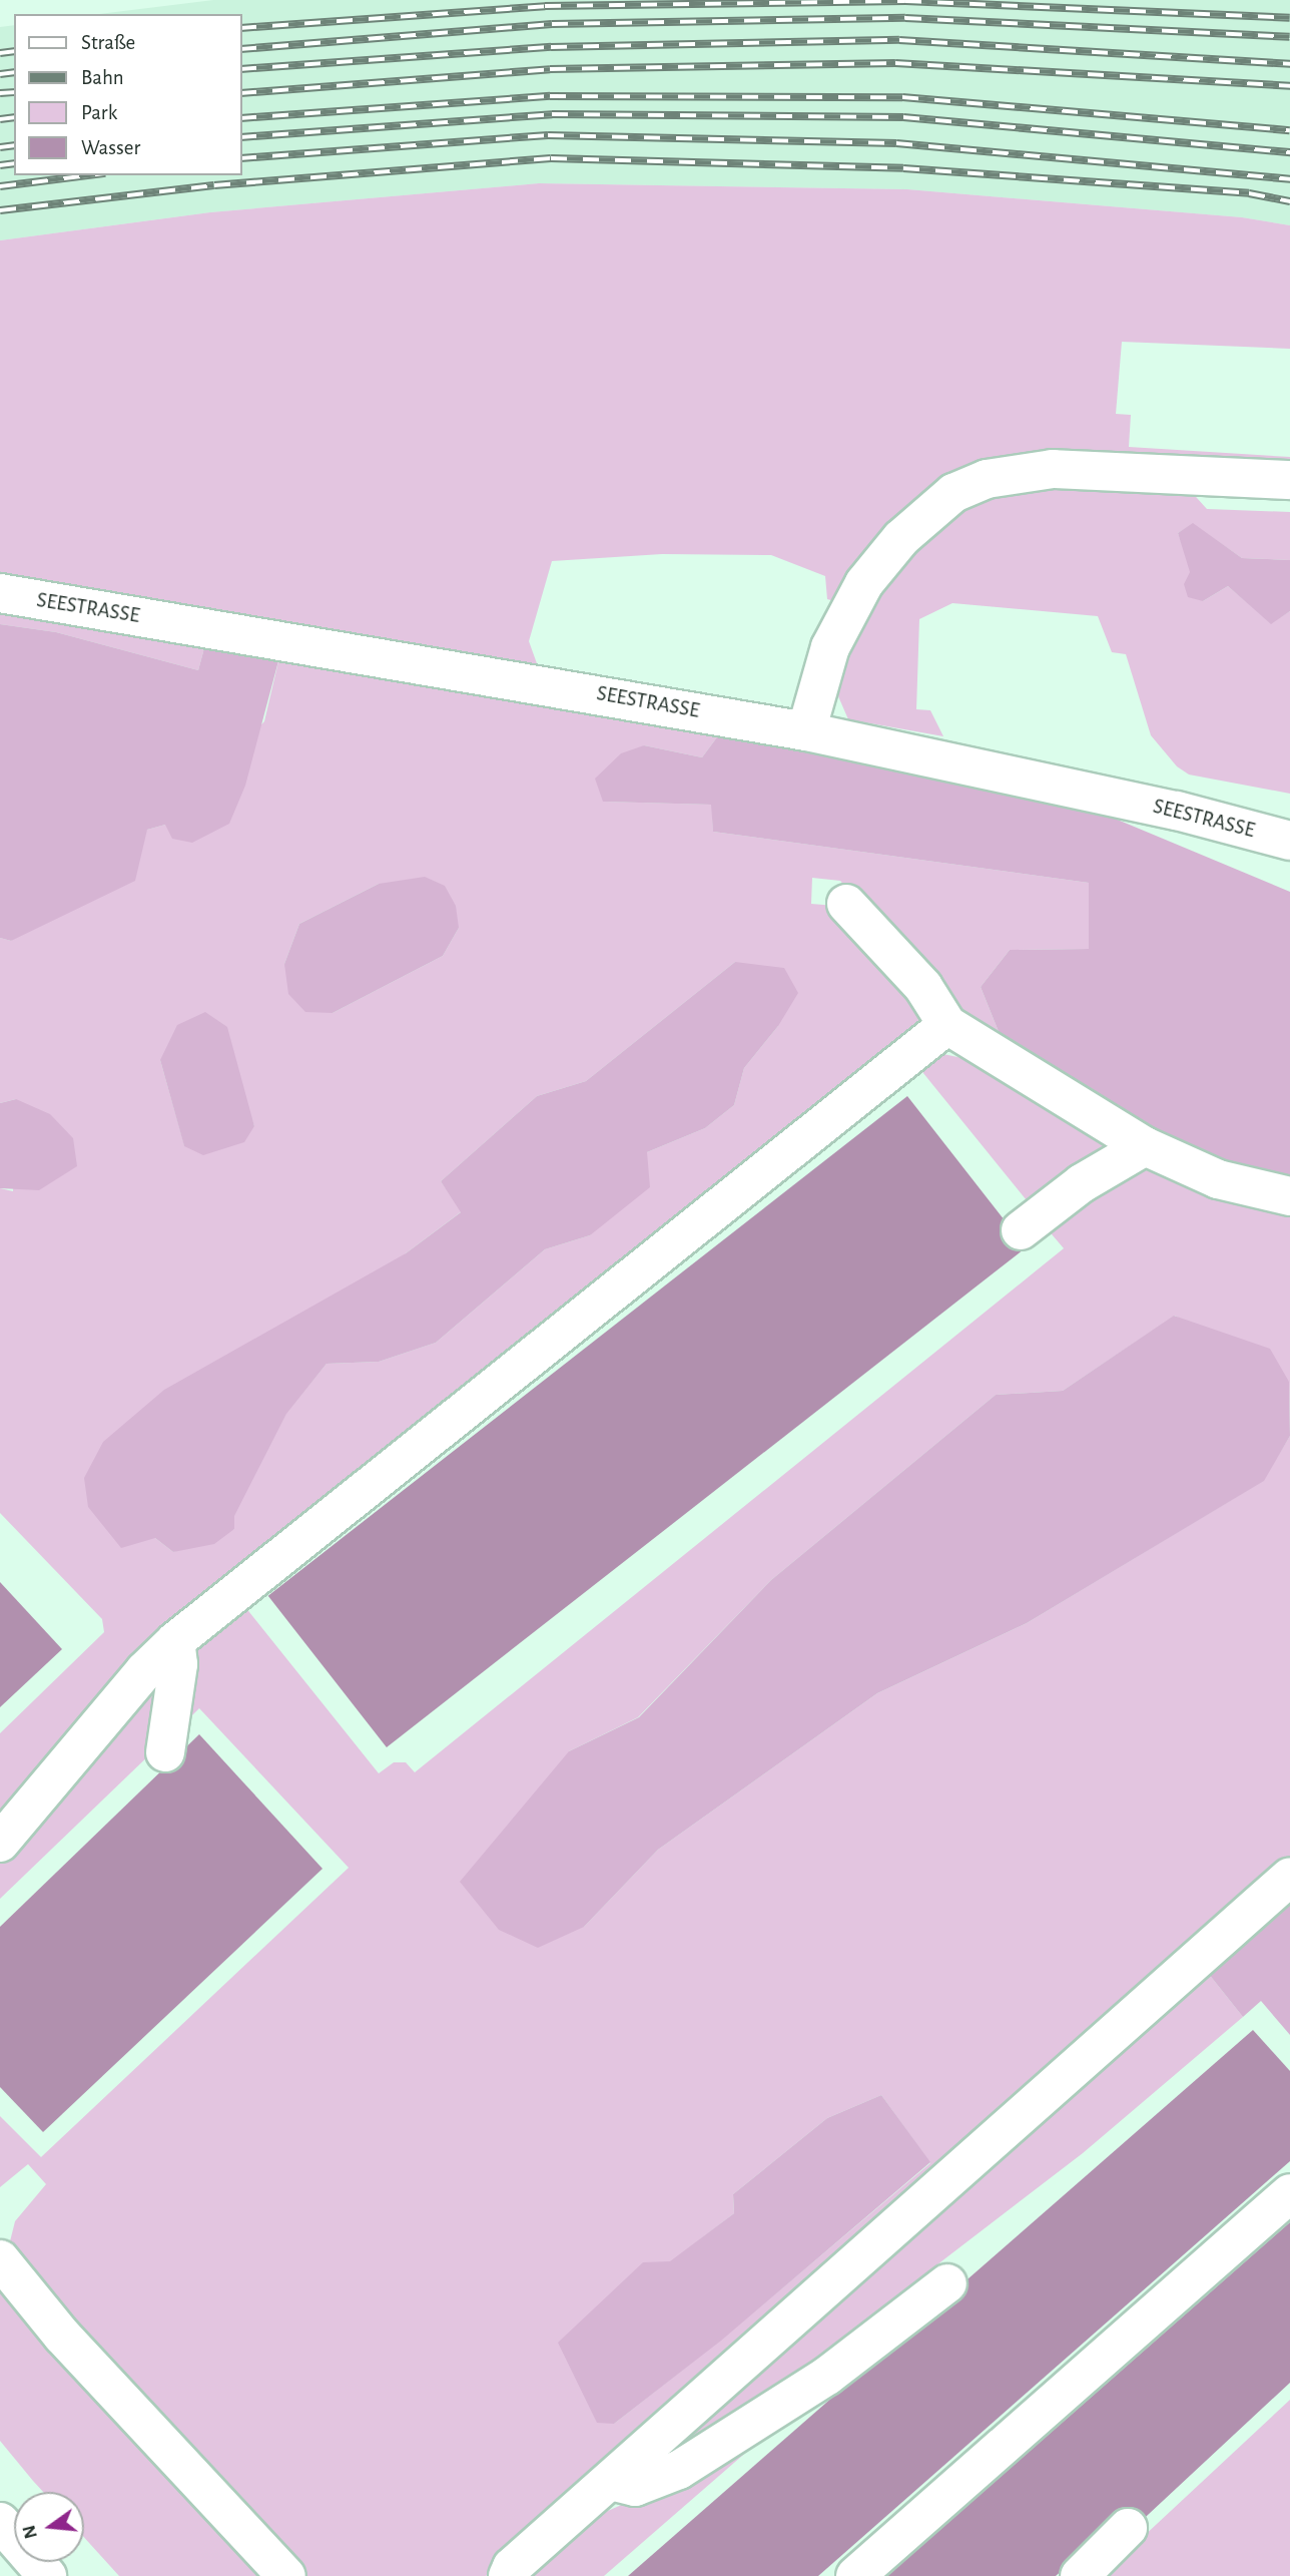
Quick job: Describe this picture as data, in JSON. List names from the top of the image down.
{
  "streets": {
    "main road": ["SEESTRASSE"]
  },
  "legend": [
    "Straße",
    "Bahn",
    "Park",
    "Wasser"
  ],
  "north": "left"
}
